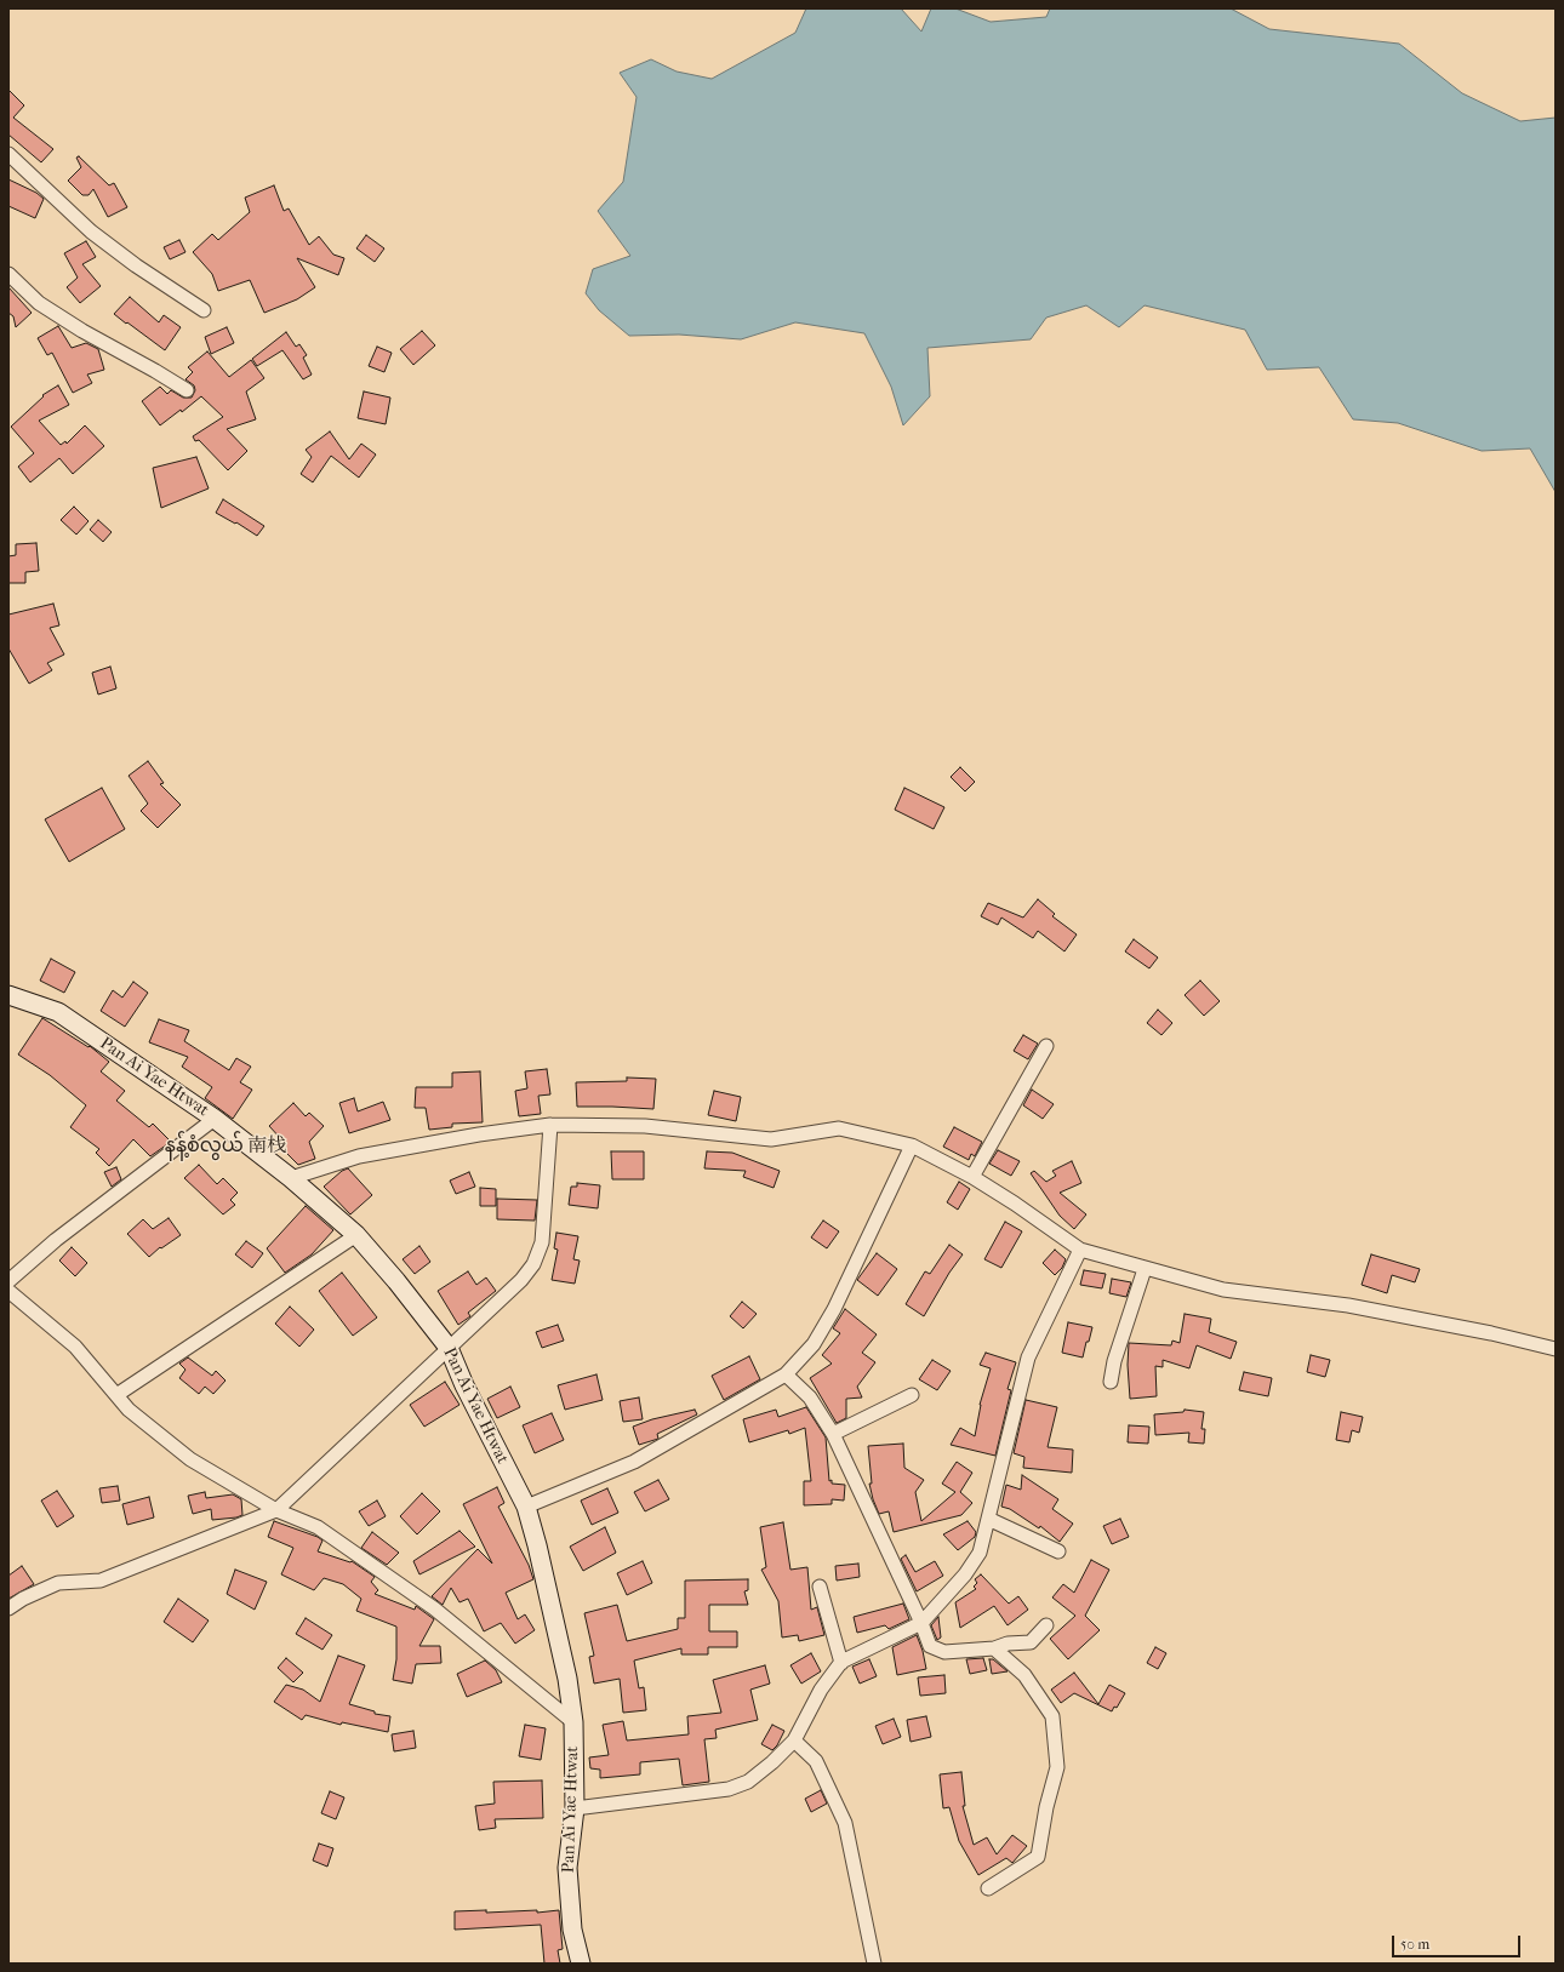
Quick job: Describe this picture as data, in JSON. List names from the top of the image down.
{
  "streets": {
    "street": ["Pan Ai Yae Htwat"]
  },
  "districts": ["နန့်စံလွယ် 南栈"],
  "scale_bar": "50 m"
}
